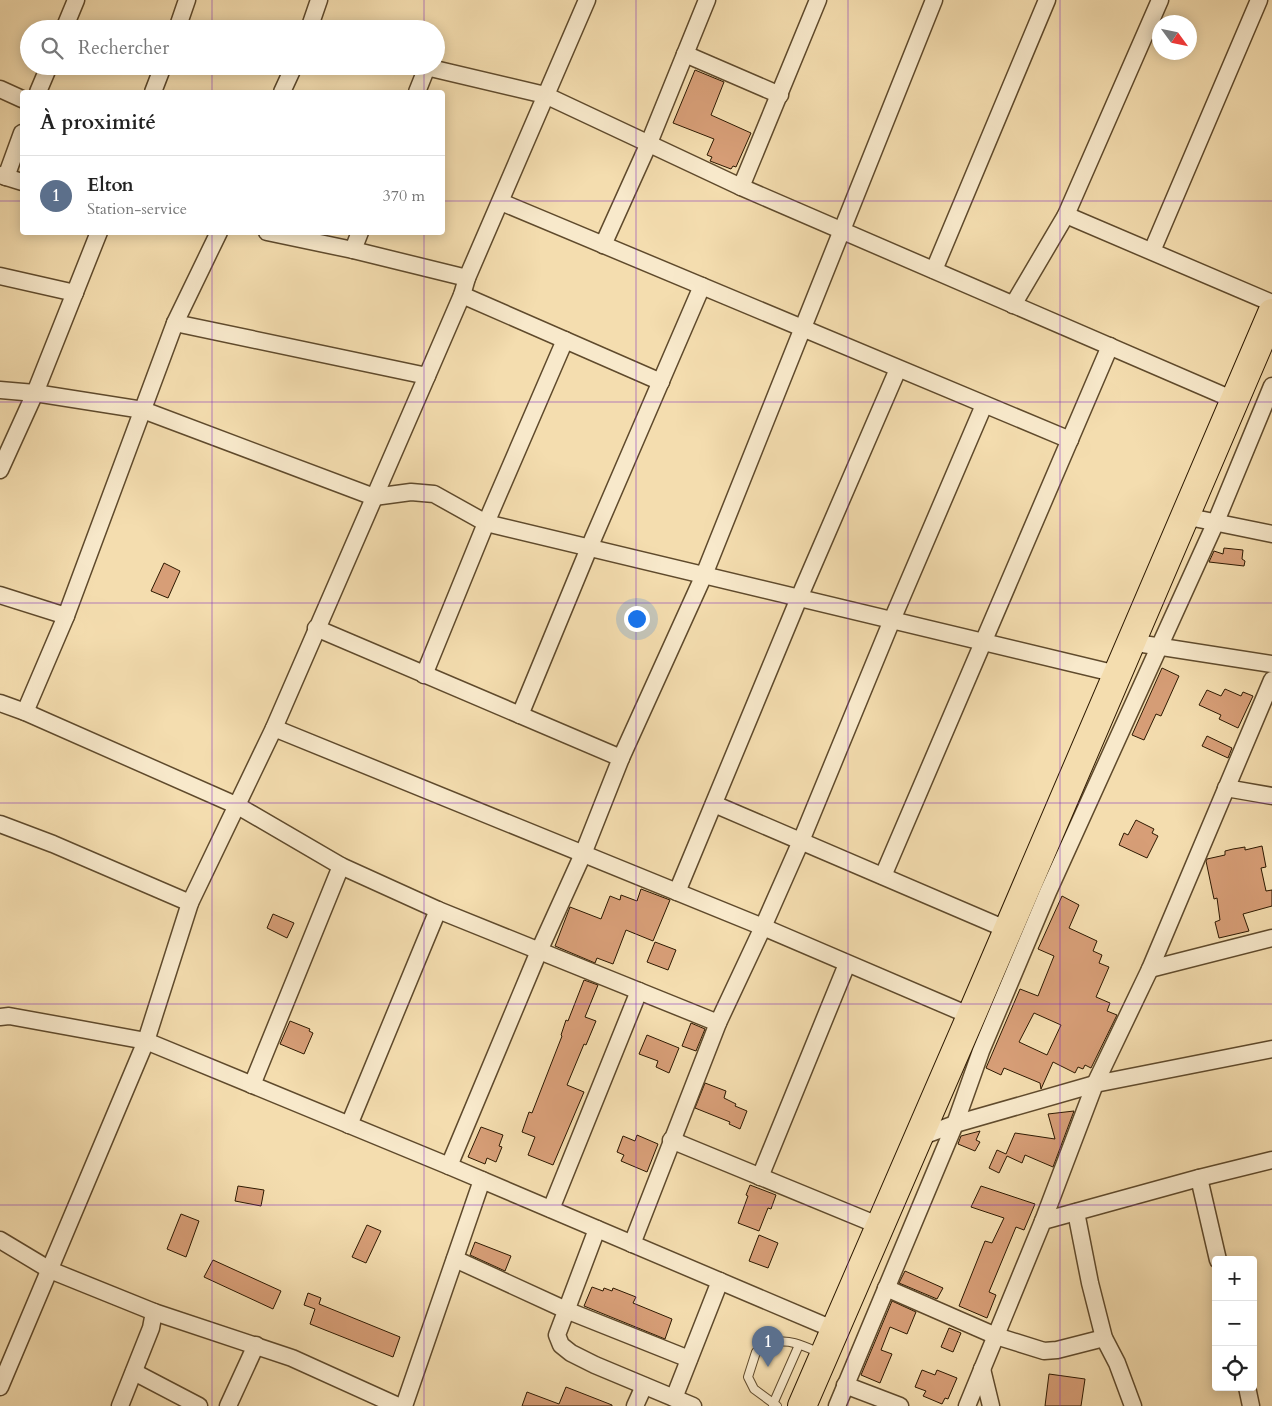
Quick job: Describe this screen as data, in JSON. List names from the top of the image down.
{
  "north": "bottom right",
  "page": {
    "search": "Rechercher",
    "heading": "À proximité",
    "list": [
      {
        "mark": "1",
        "name": "Elton",
        "note": "Station-service",
        "value": "370 m"
      }
    ],
    "map_buttons": ["+", "−"],
    "pins": "1"
  }
}
